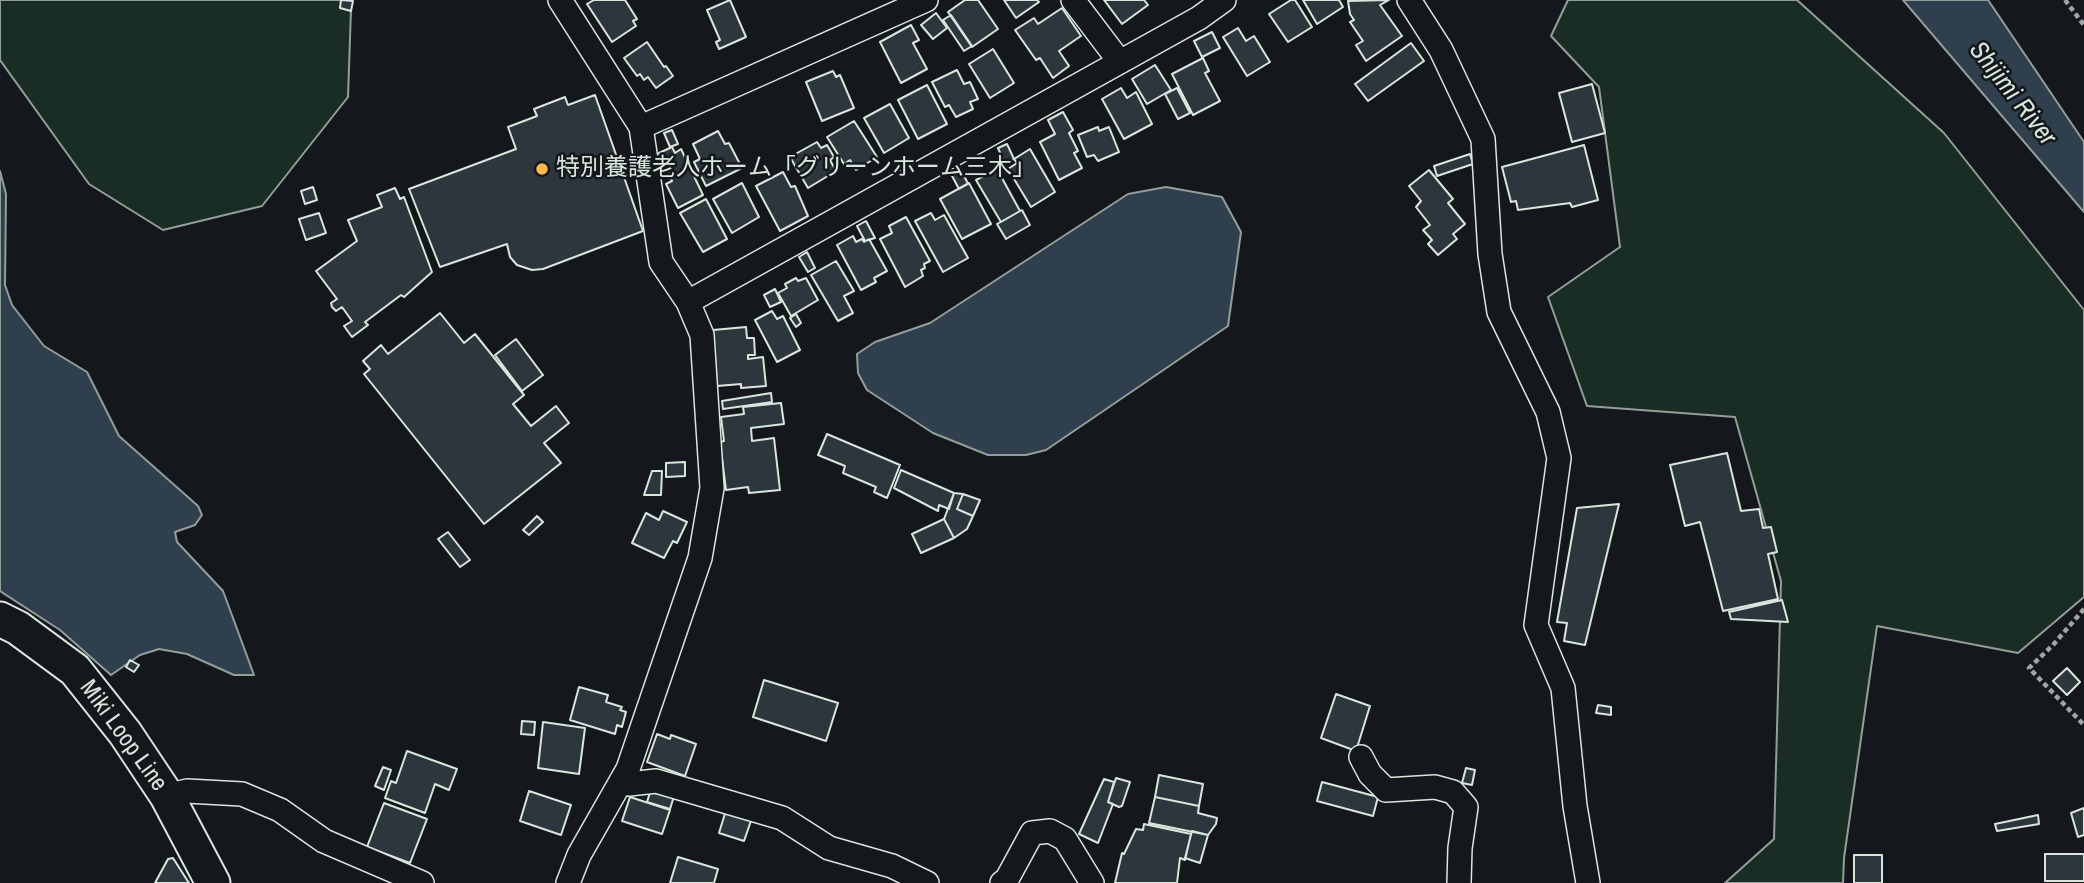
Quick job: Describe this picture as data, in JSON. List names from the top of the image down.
{
  "streets": {
    "main road": ["Miki Loop Line"]
  },
  "water": ["Shijimi River"],
  "places": ["特別養護老人ホーム「グリーンホーム三木」"]
}
